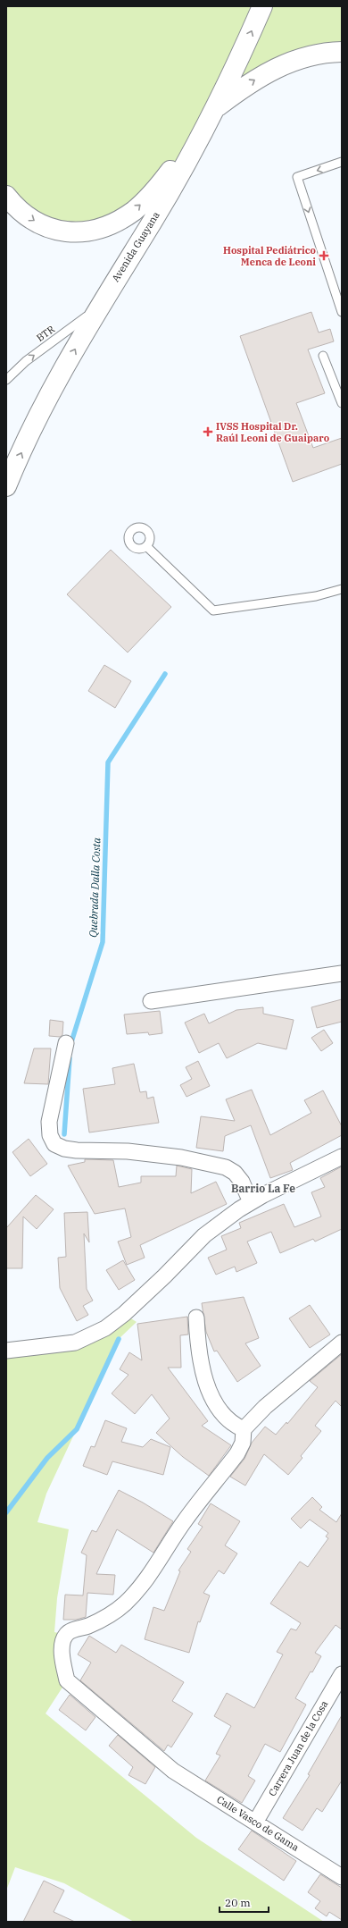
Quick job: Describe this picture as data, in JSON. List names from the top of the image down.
{
  "streets": {
    "main road": ["Avenida Guayana"],
    "street": ["Carrera Juan de la Cosa", "Calle Vasco de Gama"],
    "lane": ["BTR"]
  },
  "crossings": [
    ["Avenida Guayana", "BTR"],
    ["Carrera Juan de la Cosa", "Calle Vasco de Gama"]
  ],
  "one_way": ["Avenida Guayana", "BTR"],
  "districts": ["Barrio La Fe"],
  "water": ["Quebrada Dalla Costa"],
  "places": {
    "health": ["Hospital Pediátrico Menca de Leoni", "IVSS Hospital Dr. Raúl Leoni de Guaiparo"]
  },
  "scale_bar": "20 m"
}
